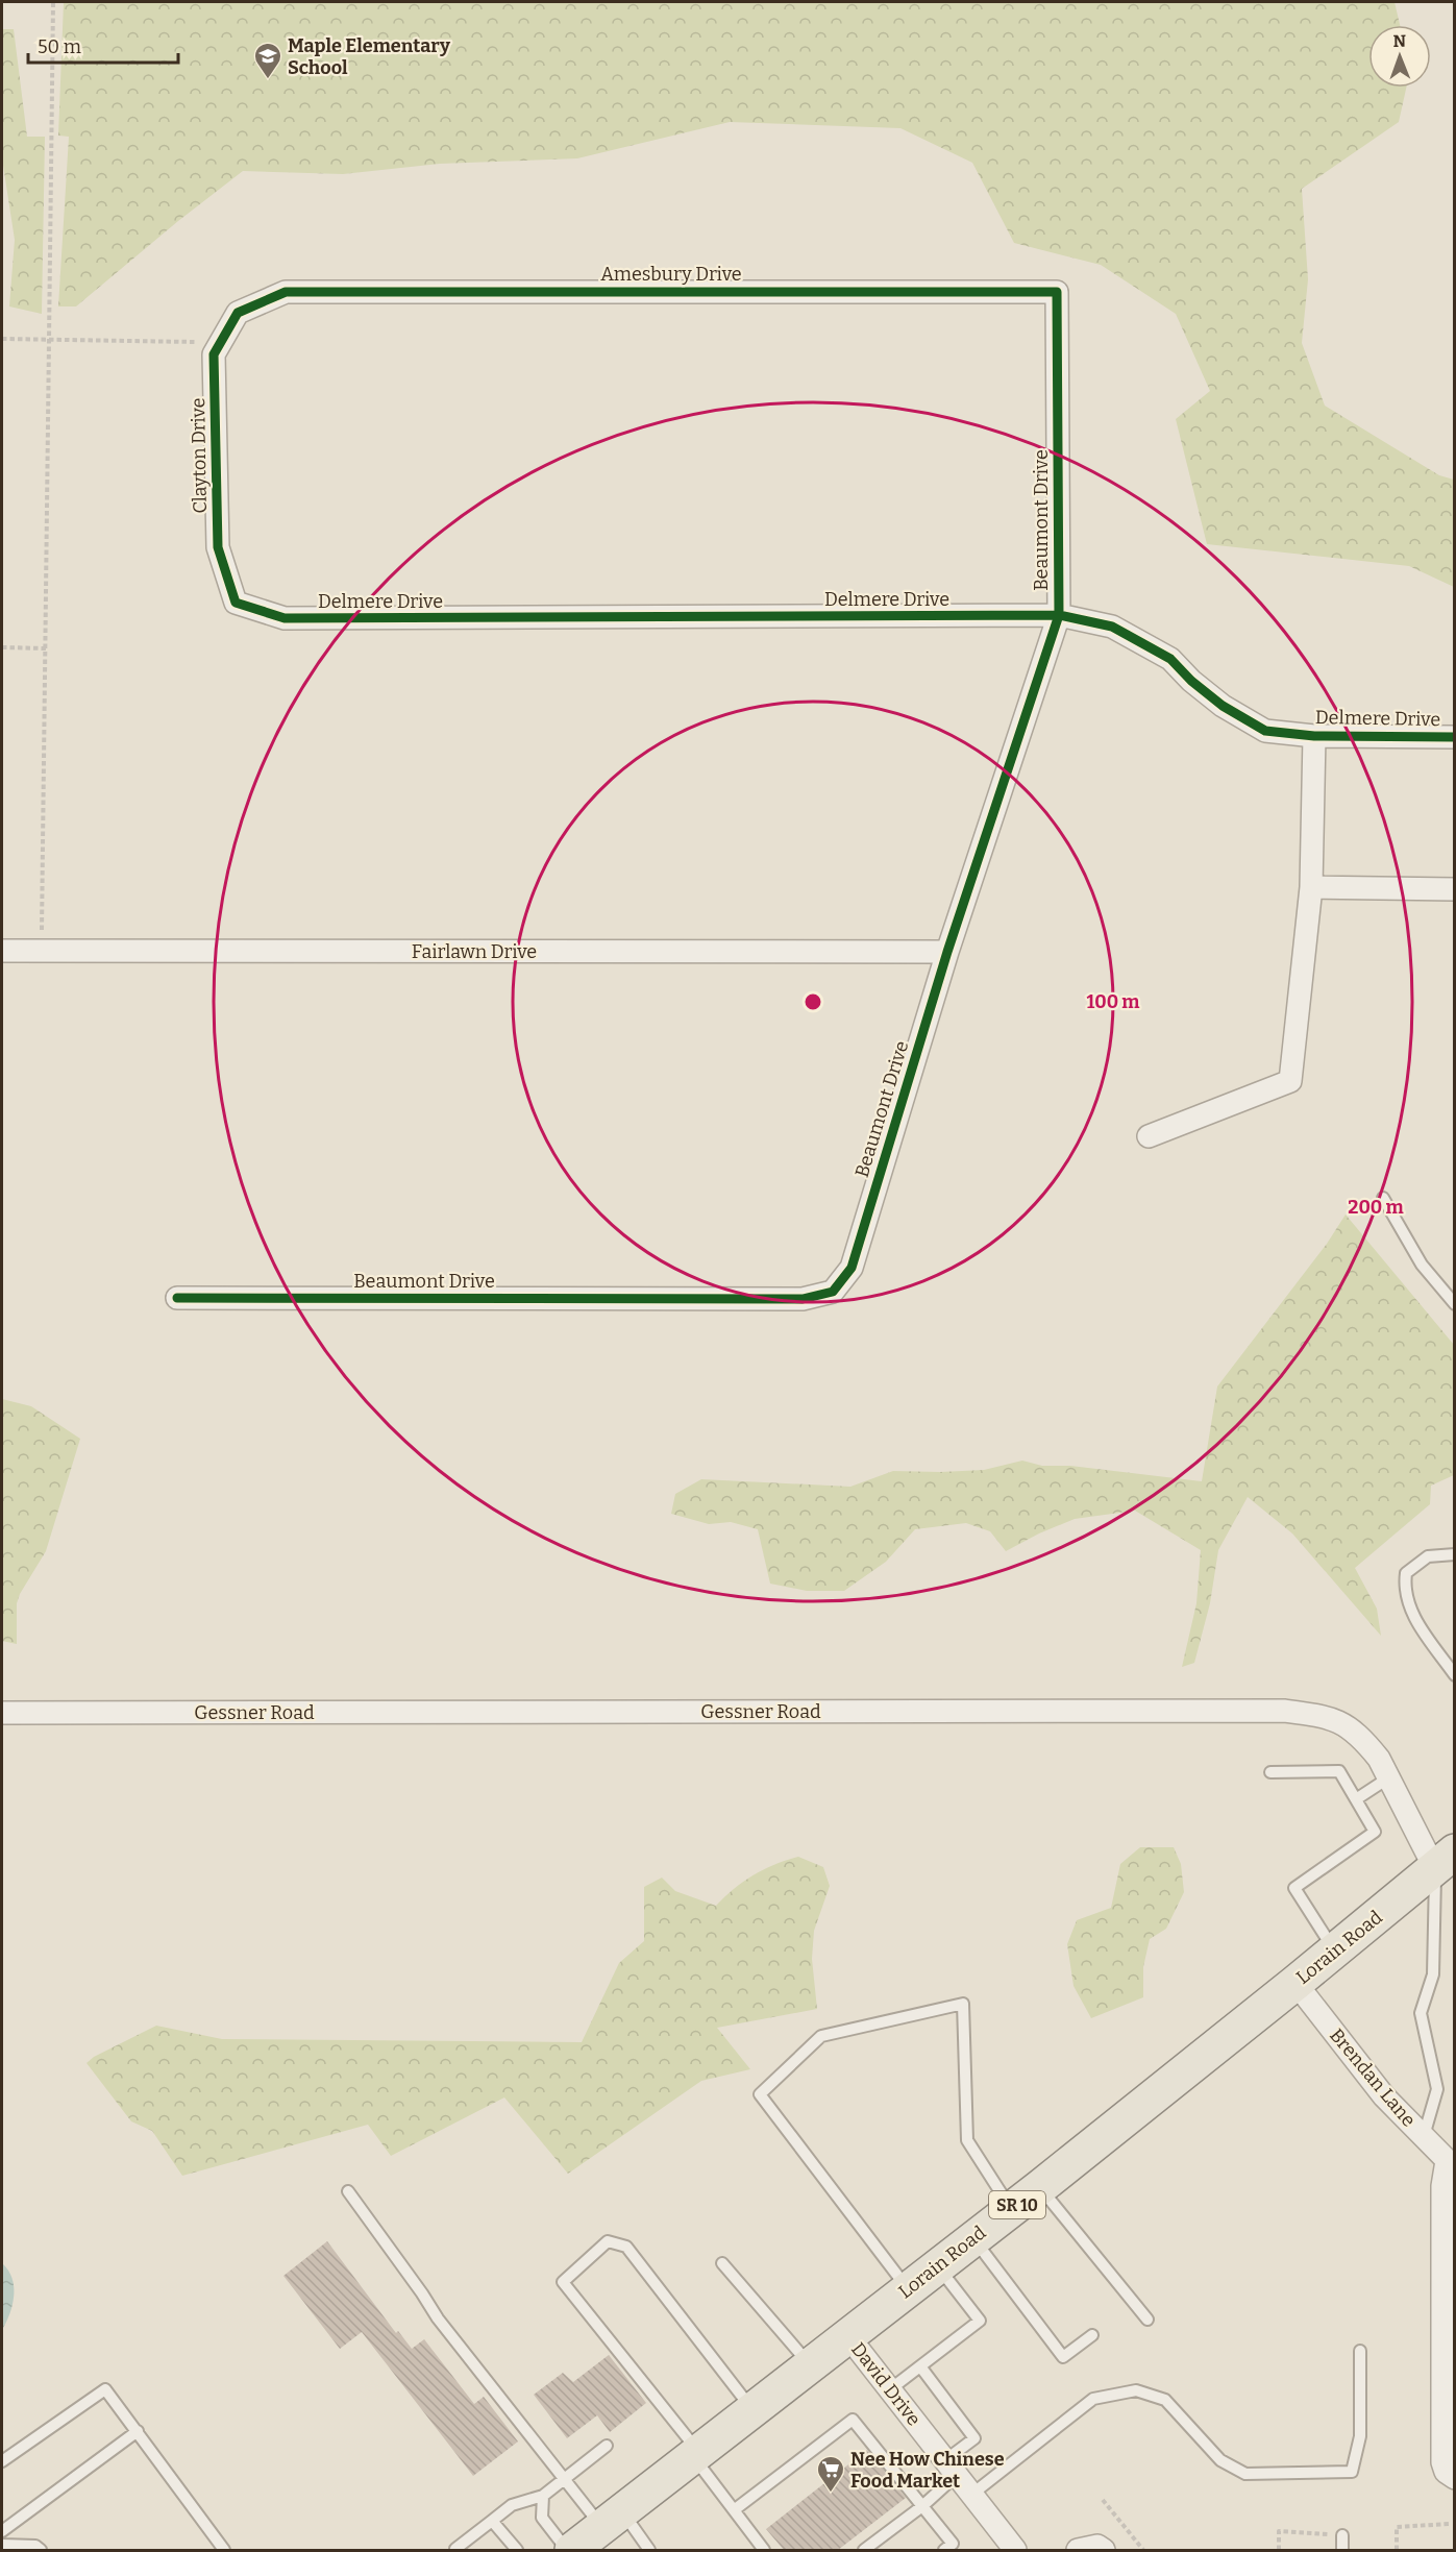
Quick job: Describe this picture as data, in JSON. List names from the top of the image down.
{
  "streets": {
    "main road": ["Lorain Road", "SR 10"],
    "street": [
      "Amesbury Drive",
      "Clayton Drive",
      "Beaumont Drive",
      "Delmere Drive",
      "Fairlawn Drive",
      "Gessner Road",
      "Brendan Lane",
      "David Drive"
    ]
  },
  "crossings": [
    ["Amesbury Drive", "Clayton Drive"],
    ["Amesbury Drive", "Beaumont Drive"],
    ["Clayton Drive", "Delmere Drive"],
    ["Beaumont Drive", "Delmere Drive"],
    ["Beaumont Drive", "Fairlawn Drive"],
    ["Gessner Road", "Lorain Road"],
    ["Lorain Road", "Brendan Lane"],
    ["Lorain Road", "David Drive"]
  ],
  "places": {
    "school or university": ["Maple Elementary School"],
    "supermarket": ["Nee How Chinese Food Market"]
  },
  "scale_bar": "50 m",
  "north": "top",
  "rings": ["100 m", "200 m"]
}
